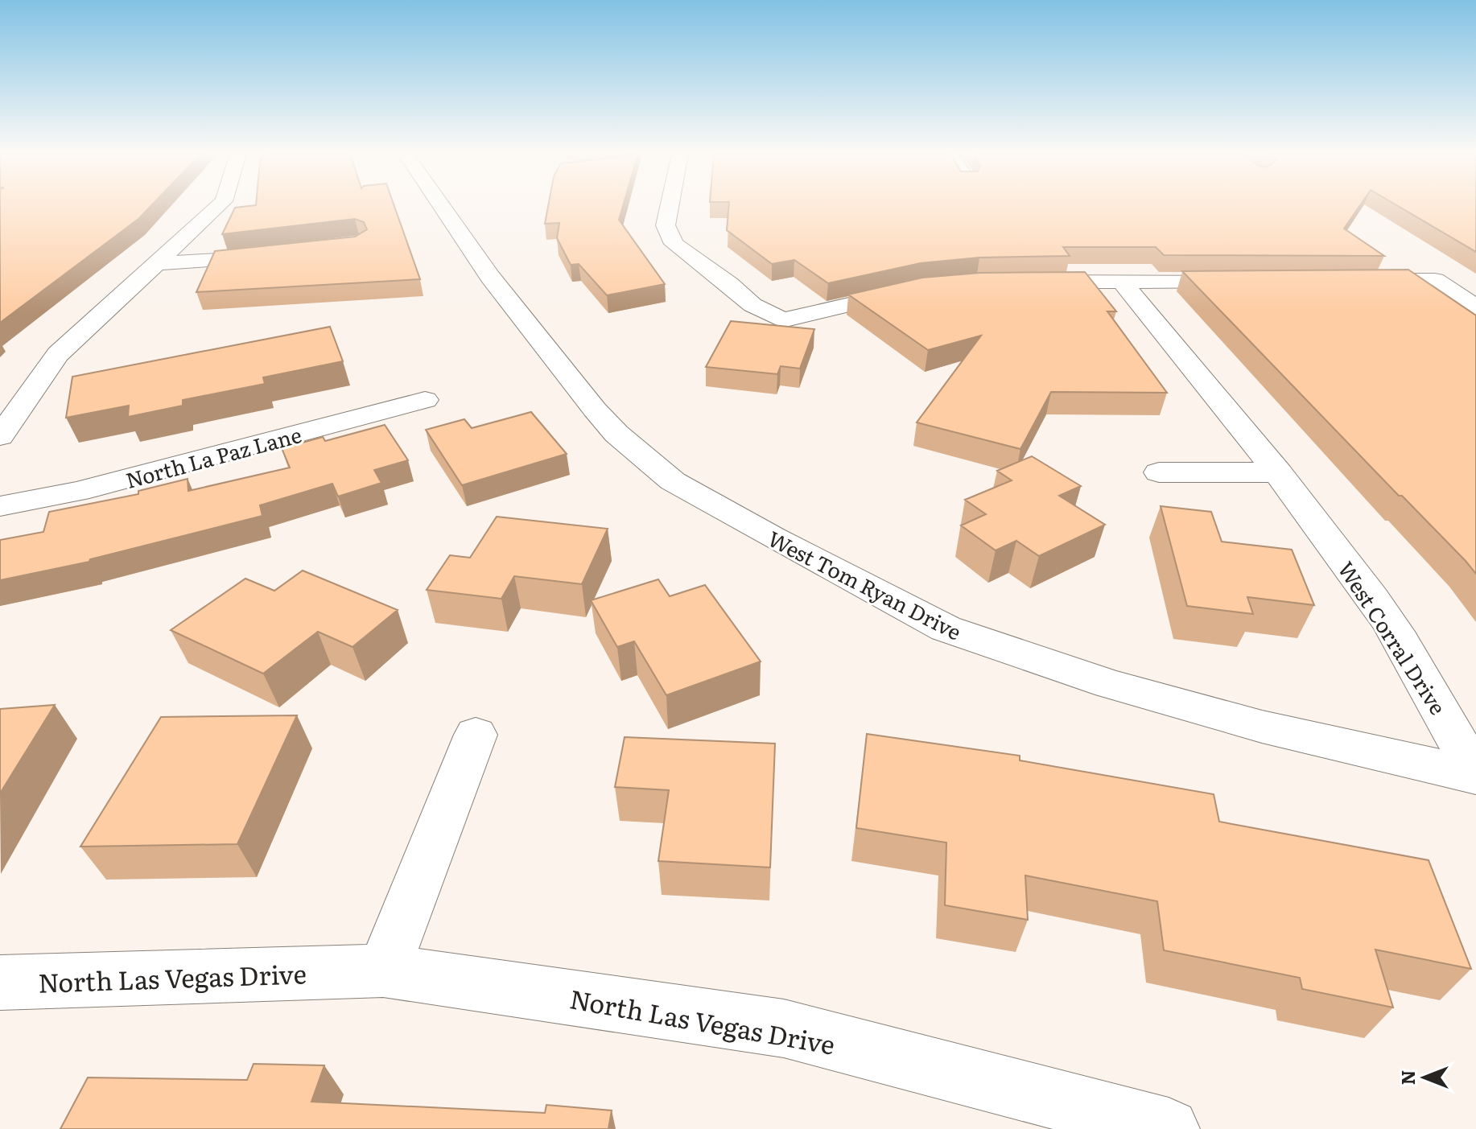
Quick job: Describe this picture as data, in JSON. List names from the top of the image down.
{
  "streets": {
    "street": [
      "North La Paz Lane",
      "West Tom Ryan Drive",
      "West Corral Drive",
      "North Las Vegas Drive"
    ]
  },
  "crossings": [
    ["West Tom Ryan Drive", "West Corral Drive"]
  ],
  "north": "left"
}
